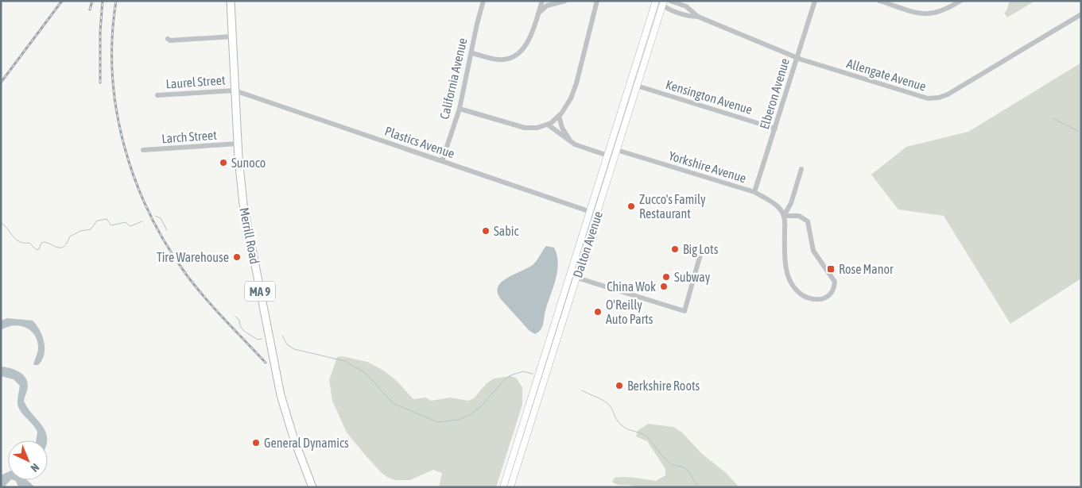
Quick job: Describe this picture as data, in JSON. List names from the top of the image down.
{
  "streets": {
    "highway": ["Merrill Road", "MA 9"],
    "main road": ["Dalton Avenue"],
    "street": [
      "Allengate Avenue",
      "California Avenue",
      "Laurel Street",
      "Elberon Avenue",
      "Kensington Avenue",
      "Larch Street",
      "Plastics Avenue",
      "Yorkshire Avenue"
    ]
  },
  "crossings": [
    ["Allengate Avenue", "Elberon Avenue"],
    ["Allengate Avenue", "Dalton Avenue"],
    ["California Avenue", "Plastics Avenue"],
    ["Laurel Street", "Plastics Avenue"],
    ["Laurel Street", "Merrill Road"],
    ["Elberon Avenue", "Kensington Avenue"],
    ["Elberon Avenue", "Yorkshire Avenue"],
    ["Kensington Avenue", "Dalton Avenue"],
    ["Larch Street", "Merrill Road"],
    ["Plastics Avenue", "Merrill Road"],
    ["Plastics Avenue", "Dalton Avenue"],
    ["Yorkshire Avenue", "Dalton Avenue"]
  ],
  "places": {
    "other": [
      "Sunoco",
      "Zucco's Family Restaurant",
      "Sabic",
      "Big Lots",
      "Tire Warehouse",
      "Subway",
      "China Wok",
      "O'Reilly Auto Parts",
      "Berkshire Roots",
      "General Dynamics"
    ],
    "transit": ["Rose Manor"]
  },
  "north": "bottom right"
}
